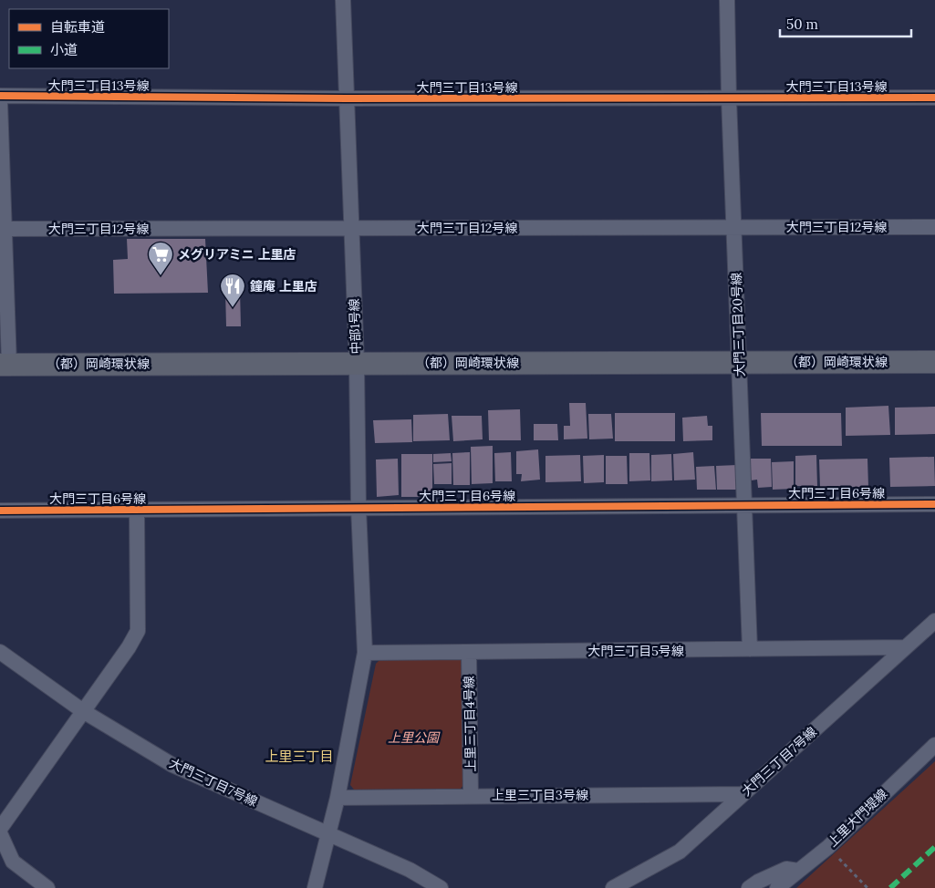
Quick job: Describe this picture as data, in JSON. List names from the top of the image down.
{
  "streets": {
    "street": [
      "大門三丁目13号線",
      "大門三丁目12号線",
      "大門三丁目20号線",
      "中部1号線",
      "（都）岡崎環状線",
      "大門三丁目6号線",
      "大門三丁目5号線",
      "上里三丁目4号線",
      "大門三丁目7号線",
      "上里三丁目3号線",
      "上里大門堤線"
    ]
  },
  "crossings": [
    ["大門三丁目13号線", "大門三丁目20号線"],
    ["大門三丁目13号線", "中部1号線"],
    ["大門三丁目12号線", "大門三丁目20号線"],
    ["大門三丁目12号線", "中部1号線"],
    ["大門三丁目20号線", "（都）岡崎環状線"],
    ["大門三丁目20号線", "大門三丁目6号線"],
    ["大門三丁目20号線", "大門三丁目5号線"],
    ["中部1号線", "（都）岡崎環状線"],
    ["中部1号線", "大門三丁目6号線"],
    ["中部1号線", "大門三丁目5号線"],
    ["中部1号線", "大門三丁目7号線"],
    ["中部1号線", "上里三丁目3号線"],
    ["大門三丁目5号線", "上里三丁目4号線"],
    ["大門三丁目5号線", "大門三丁目7号線"],
    ["上里三丁目4号線", "上里三丁目3号線"],
    ["大門三丁目7号線", "上里三丁目3号線"]
  ],
  "districts": ["上里三丁目"],
  "parks": ["上里公園"],
  "places": {
    "supermarket": ["メグリアミニ 上里店"],
    "restaurant": ["鐘庵 上里店"]
  },
  "legend": ["自転車道", "小道"],
  "scale_bar": "50 m"
}
